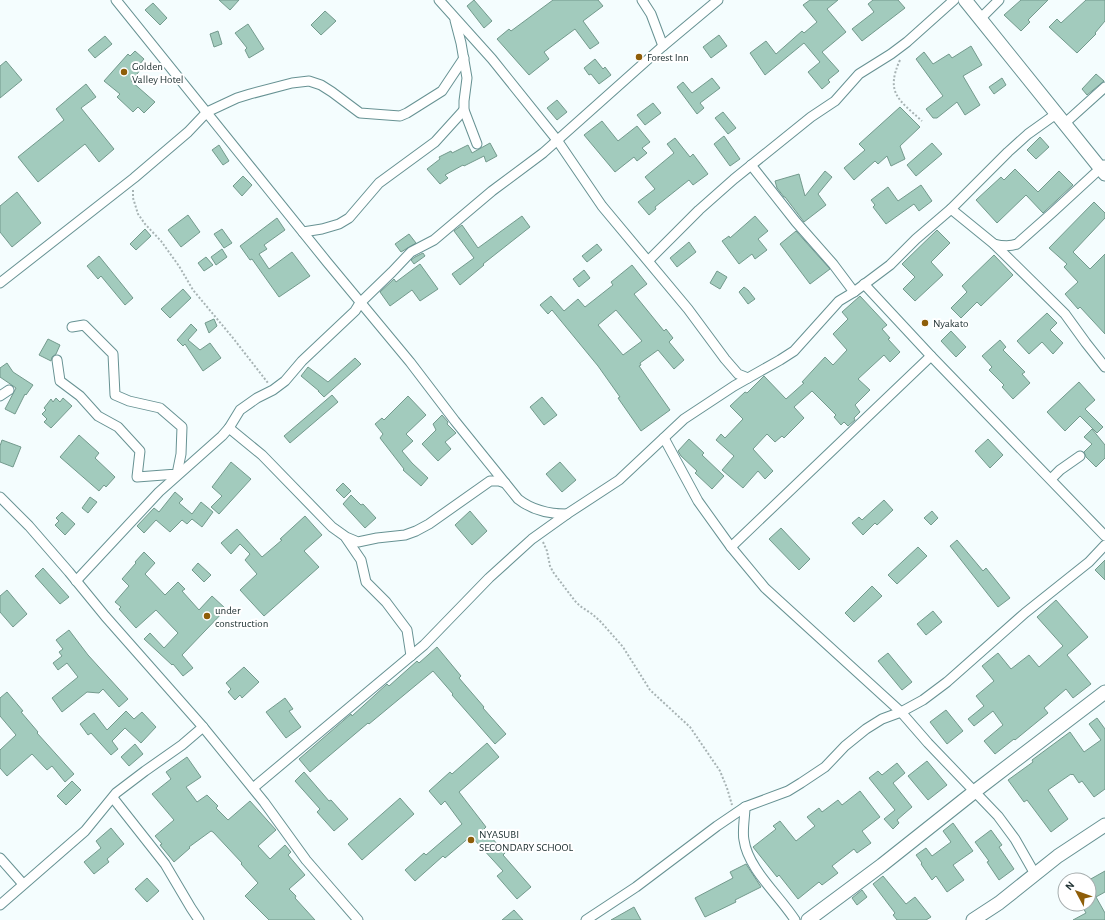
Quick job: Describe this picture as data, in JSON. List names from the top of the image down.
{
  "places": [
    "Forest Inn",
    "Golden Valley Hotel",
    "Nyakato",
    "under construction",
    "NYASUBI SECONDARY SCHOOL"
  ],
  "north": "top left"
}
